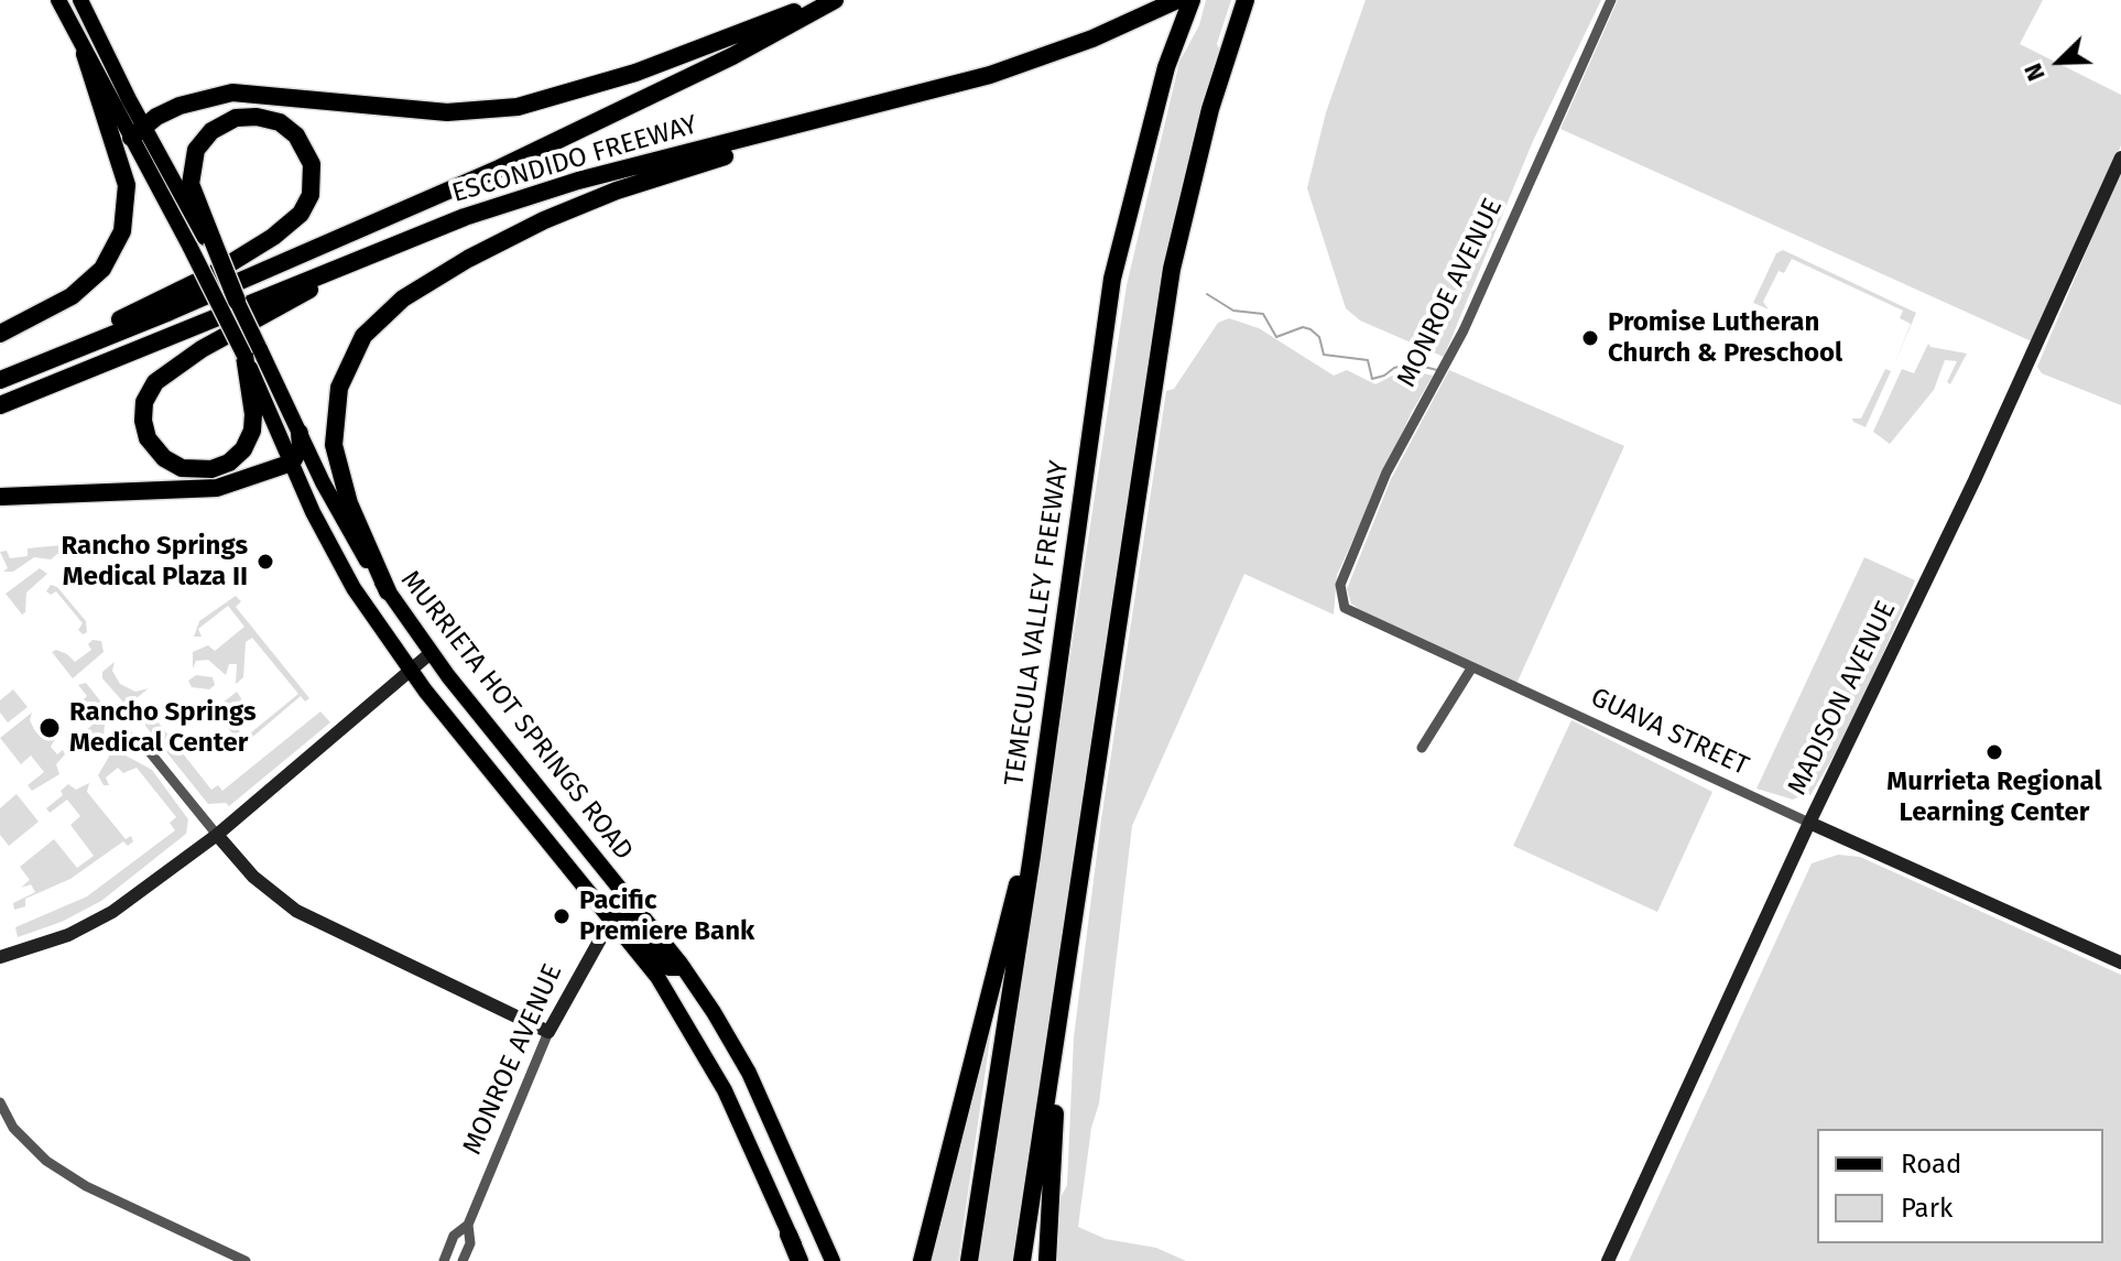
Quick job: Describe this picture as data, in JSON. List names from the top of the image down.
{
  "streets": {
    "highway": ["ESCONDIDO FREEWAY", "TEMECULA VALLEY FREEWAY"],
    "main road": ["MURRIETA HOT SPRINGS ROAD"],
    "street": ["MONROE AVENUE", "MADISON AVENUE", "GUAVA STREET"]
  },
  "crossings": [
    ["MONROE AVENUE", "MURRIETA HOT SPRINGS ROAD"],
    ["MONROE AVENUE", "GUAVA STREET"],
    ["MADISON AVENUE", "GUAVA STREET"]
  ],
  "places": [
    "Promise Lutheran Church & Preschool",
    "Rancho Springs Medical Plaza II",
    "Rancho Springs Medical Center",
    "Murrieta Regional Learning Center",
    "Pacific Premiere Bank"
  ],
  "legend": ["Road", "Park"],
  "north": "bottom left"
}
